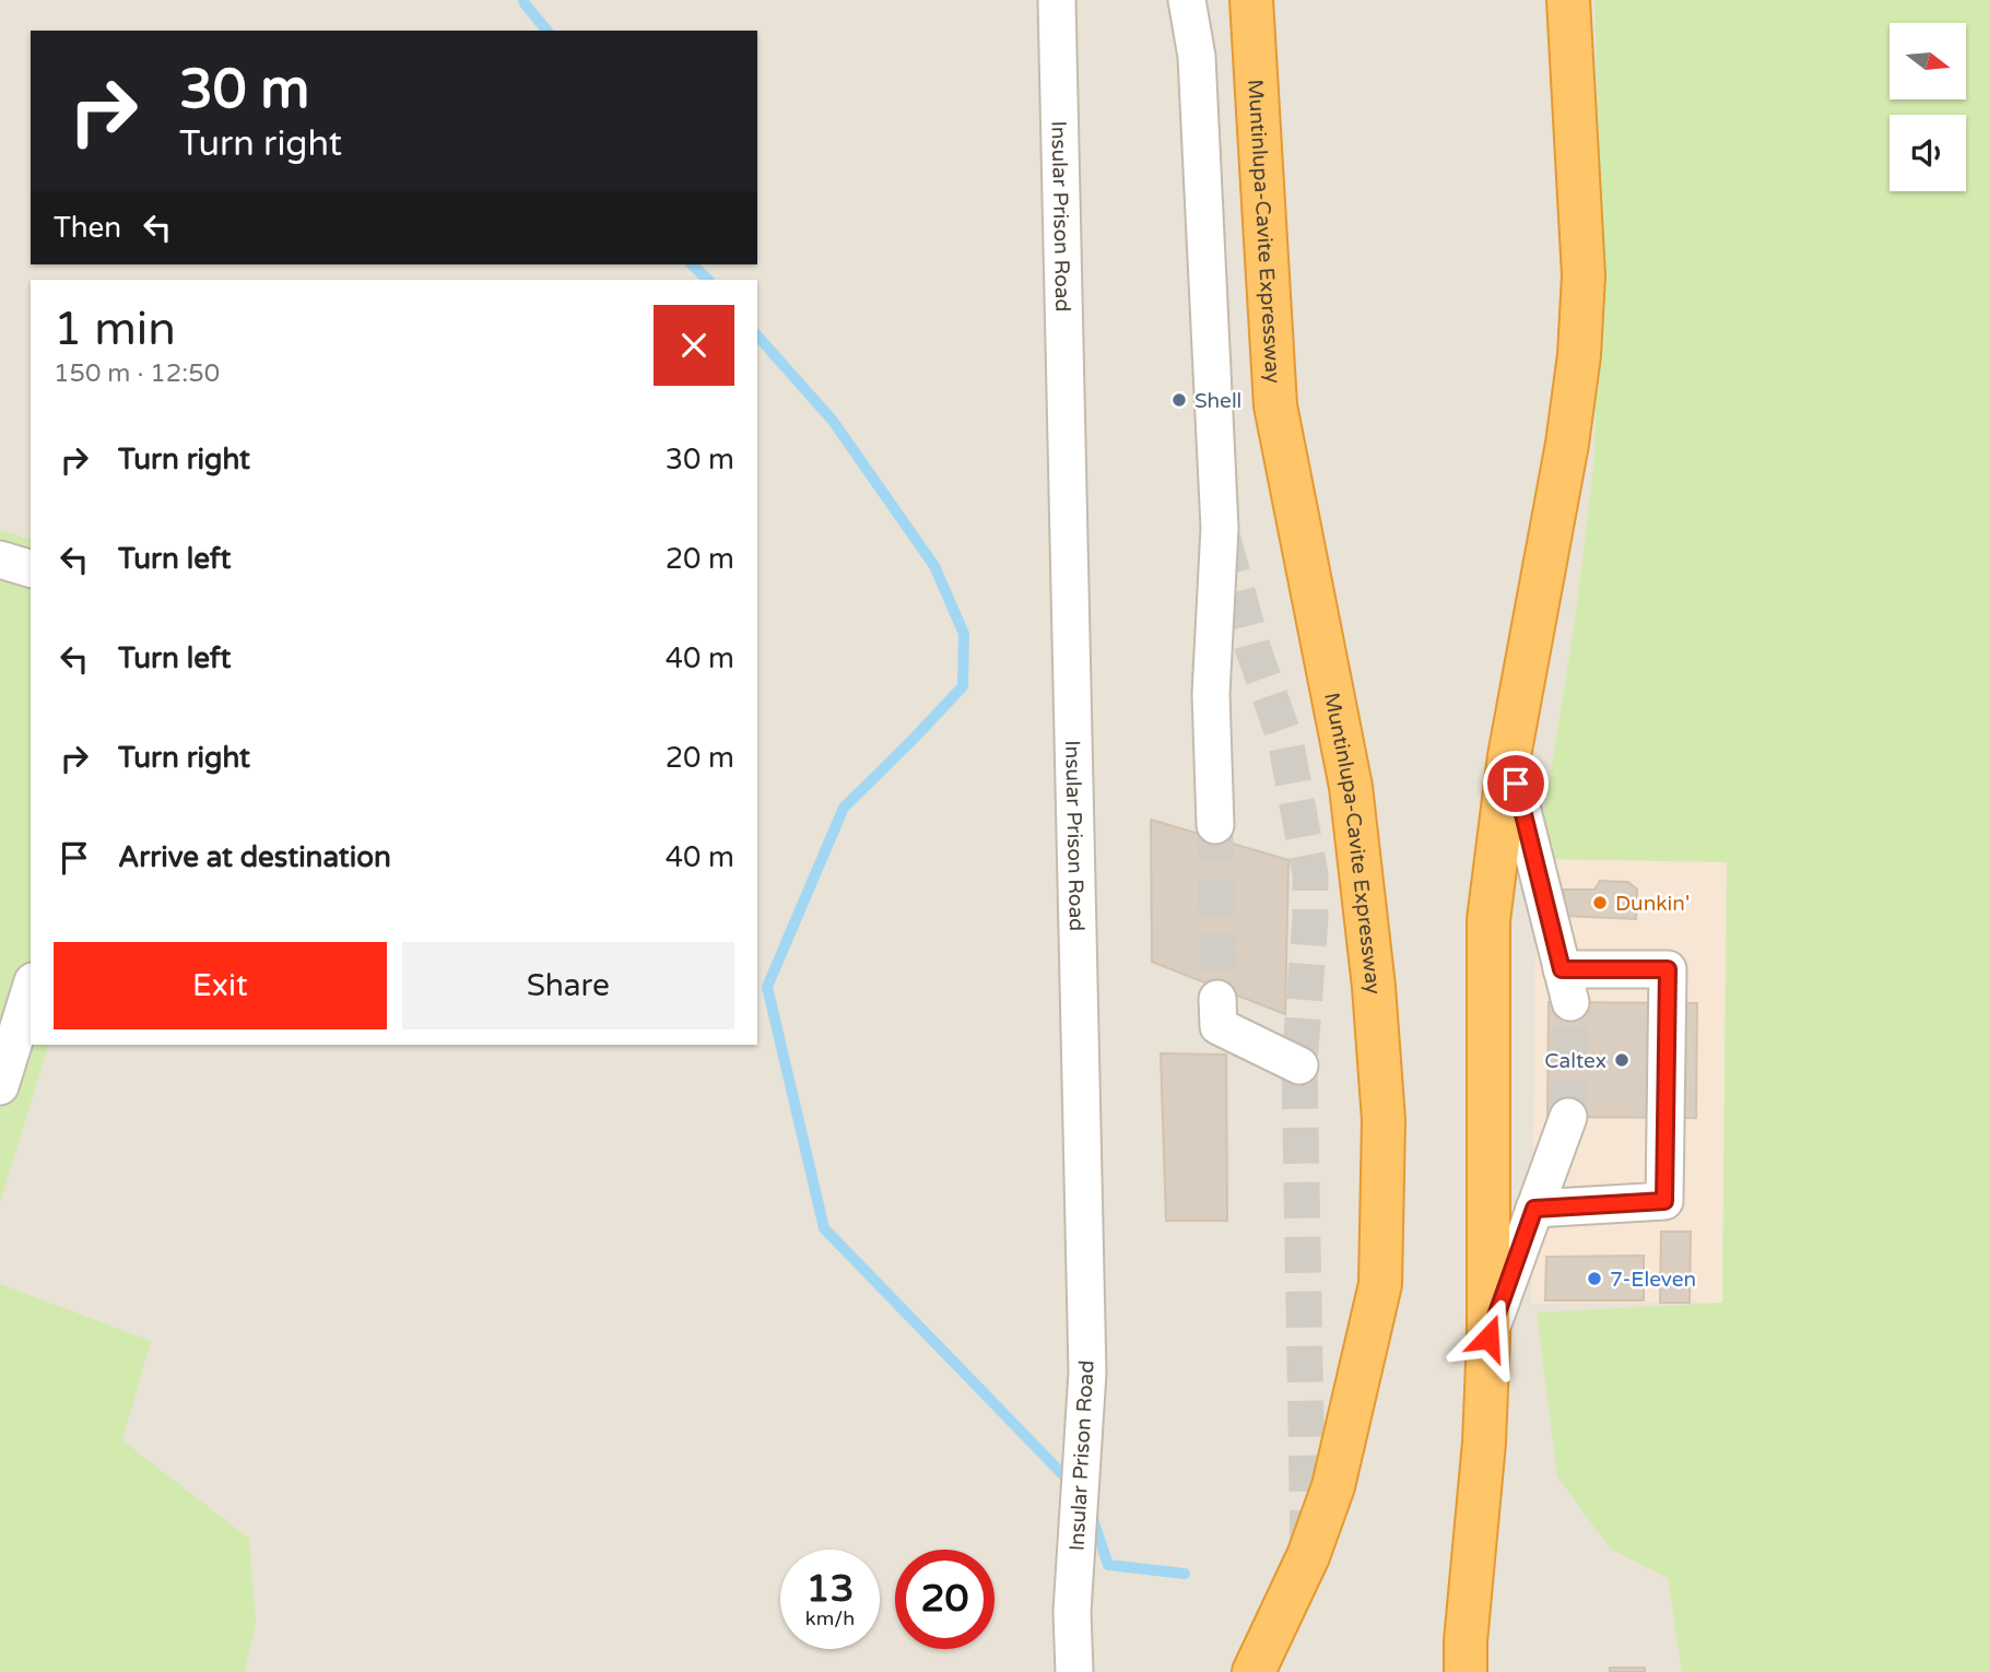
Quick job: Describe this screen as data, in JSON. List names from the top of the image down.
{
  "streets": {
    "highway": ["Muntinlupa-Cavite Expressway"],
    "street": ["Insular Prison Road"]
  },
  "places": [
    "Shell",
    "Dunkin'",
    "Caltex",
    "7-Eleven"
  ],
  "north": "right",
  "page": {
    "turn": ["30 m", "Turn right"],
    "then": "Then",
    "heading": ["1 min", "150 m · 12:50"],
    "list": [
      {
        "name": "Turn right",
        "value": "30 m"
      },
      {
        "name": "Turn left",
        "value": "20 m"
      },
      {
        "name": "Turn left",
        "value": "40 m"
      },
      {
        "name": "Turn right",
        "value": "20 m"
      },
      {
        "name": "Arrive at destination",
        "value": "40 m"
      }
    ],
    "buttons": ["Exit", "Share"],
    "speed": "13 km/h",
    "limit": "20"
  }
}
